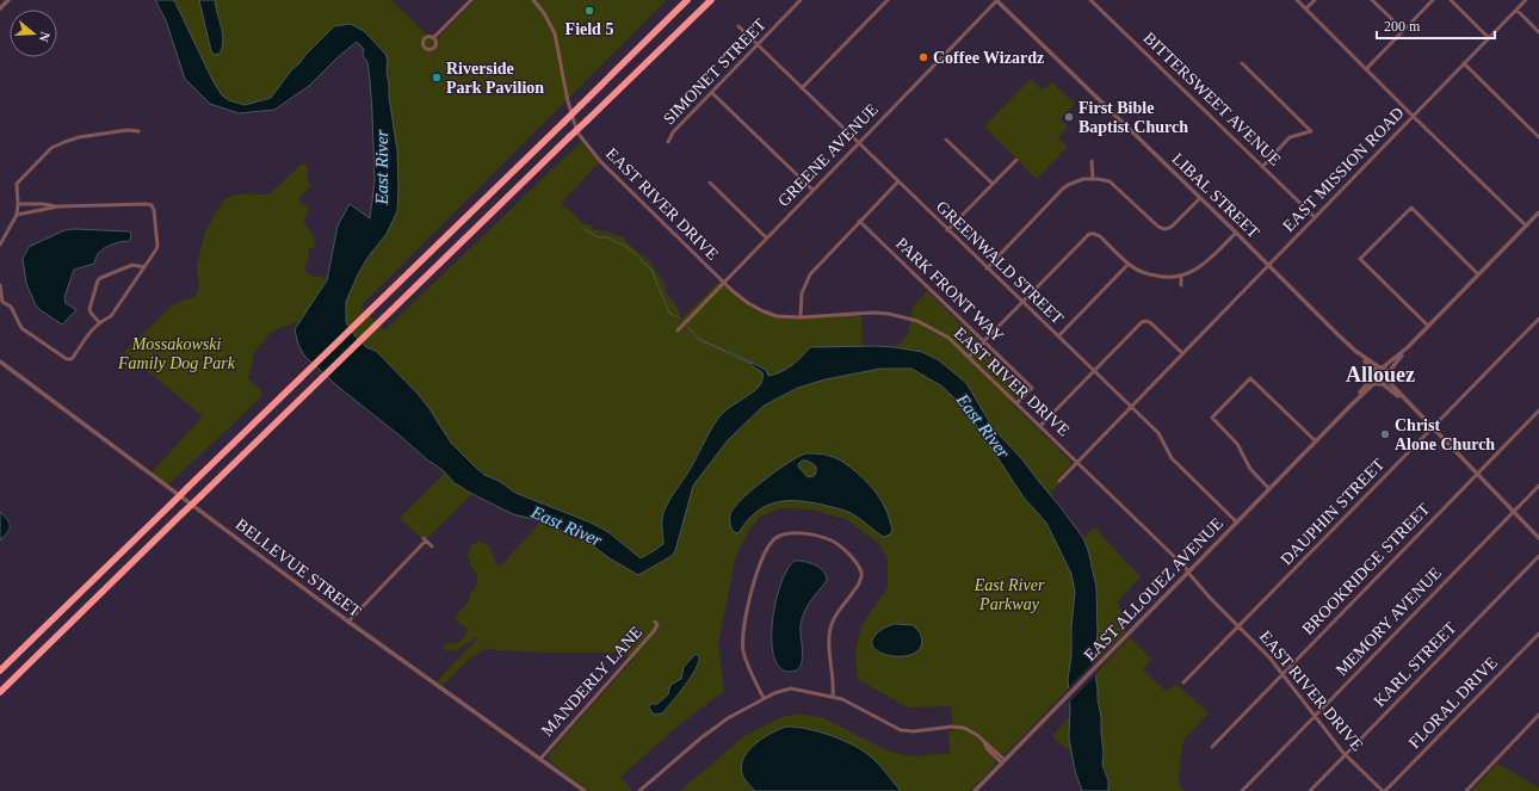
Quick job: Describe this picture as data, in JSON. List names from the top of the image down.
{
  "streets": {
    "street": [
      "SIMONET STREET",
      "BITTERSWEET AVENUE",
      "GREENE AVENUE",
      "EAST MISSION ROAD",
      "LIBAL STREET",
      "EAST RIVER DRIVE",
      "GREENWALD STREET",
      "PARK FRONT WAY",
      "DAUPHIN STREET",
      "BELLEVUE STREET",
      "BROOKRIDGE STREET",
      "EAST ALLOUEZ AVENUE",
      "MEMORY AVENUE",
      "KARL STREET",
      "MANDERLY LANE",
      "FLORAL DRIVE"
    ]
  },
  "crossings": [
    ["SIMONET STREET", "GREENWALD STREET"],
    ["BITTERSWEET AVENUE", "EAST MISSION ROAD"],
    ["GREENE AVENUE", "LIBAL STREET"],
    ["GREENE AVENUE", "EAST RIVER DRIVE"],
    ["GREENE AVENUE", "GREENWALD STREET"],
    ["EAST MISSION ROAD", "LIBAL STREET"],
    ["EAST MISSION ROAD", "EAST RIVER DRIVE"],
    ["EAST MISSION ROAD", "GREENWALD STREET"],
    ["LIBAL STREET", "EAST ALLOUEZ AVENUE"],
    ["EAST RIVER DRIVE", "PARK FRONT WAY"],
    ["EAST RIVER DRIVE", "DAUPHIN STREET"],
    ["EAST RIVER DRIVE", "BROOKRIDGE STREET"],
    ["EAST RIVER DRIVE", "EAST ALLOUEZ AVENUE"],
    ["EAST RIVER DRIVE", "MEMORY AVENUE"],
    ["EAST RIVER DRIVE", "KARL STREET"],
    ["EAST RIVER DRIVE", "FLORAL DRIVE"],
    ["GREENWALD STREET", "EAST ALLOUEZ AVENUE"],
    ["BELLEVUE STREET", "MANDERLY LANE"]
  ],
  "districts": ["Allouez"],
  "water": ["East River"],
  "parks": ["Mossakowski Family Dog Park", "East River Parkway"],
  "places": [
    "Field 5",
    "Coffee Wizardz",
    "Riverside Park Pavilion",
    "First Bible Baptist Church",
    "Christ Alone Church"
  ],
  "scale_bar": "200 m",
  "north": "right"
}
